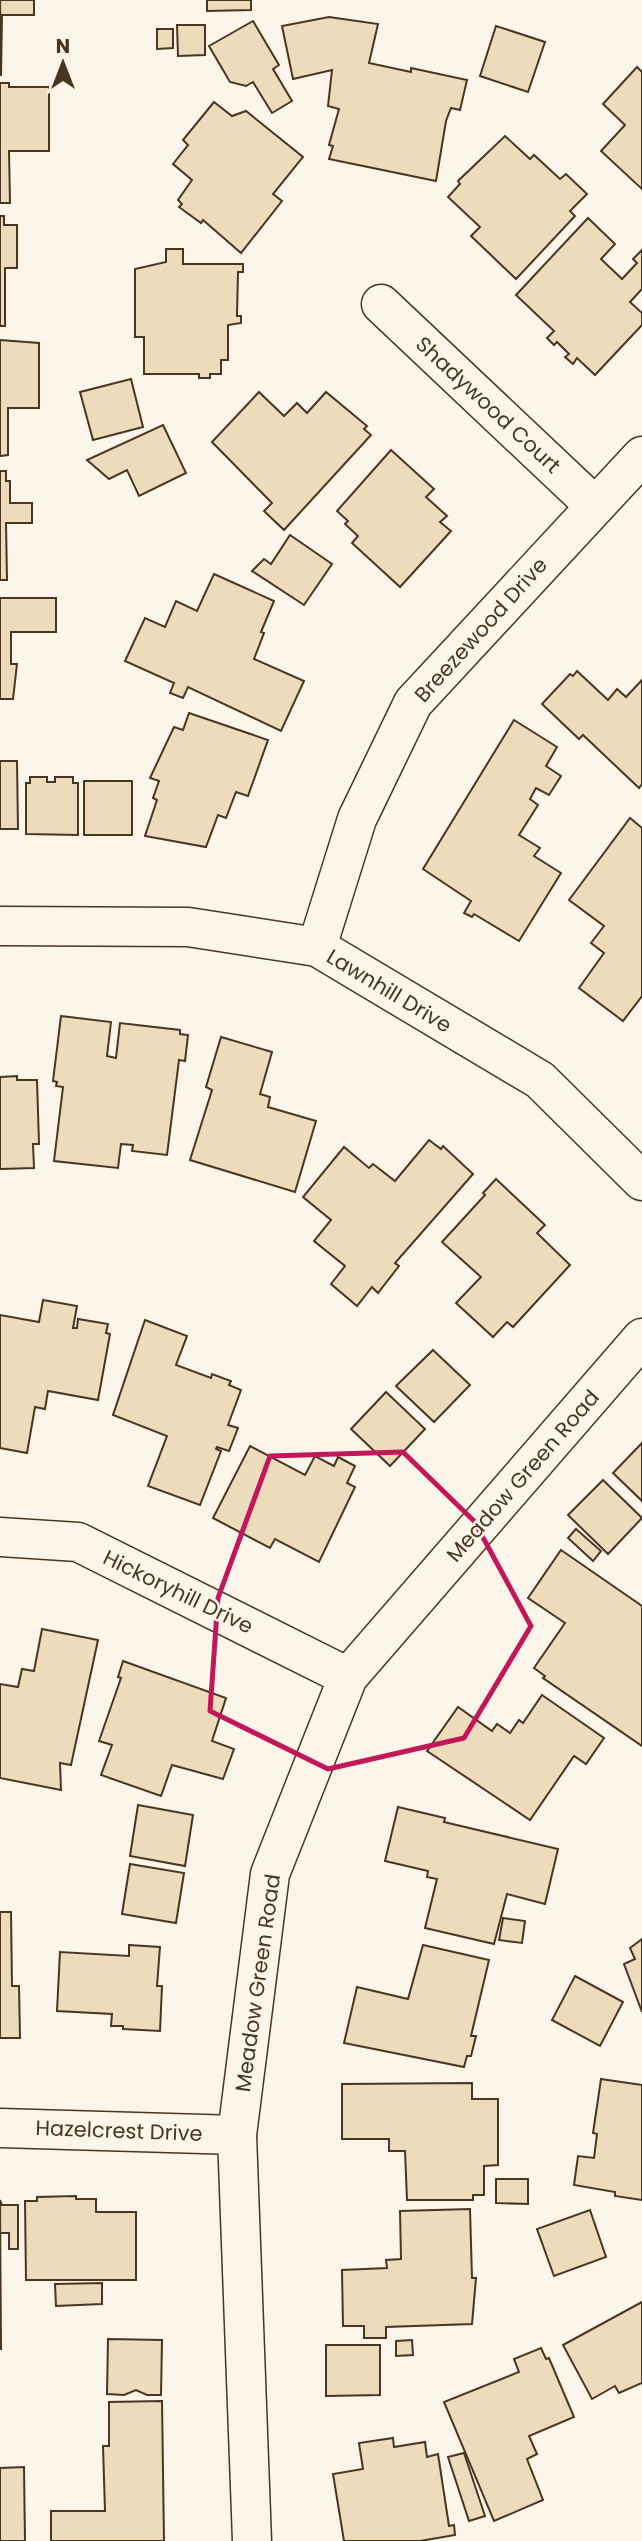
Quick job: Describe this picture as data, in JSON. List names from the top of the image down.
{
  "streets": {
    "street": [
      "Shadywood Court",
      "Breezewood Drive",
      "Lawnhill Drive",
      "Meadow Green Road",
      "Hickoryhill Drive",
      "Hazelcrest Drive"
    ]
  },
  "crossings": [
    ["Shadywood Court", "Breezewood Drive"],
    ["Breezewood Drive", "Lawnhill Drive"],
    ["Meadow Green Road", "Hickoryhill Drive"],
    ["Meadow Green Road", "Hazelcrest Drive"]
  ],
  "north": "top"
}
